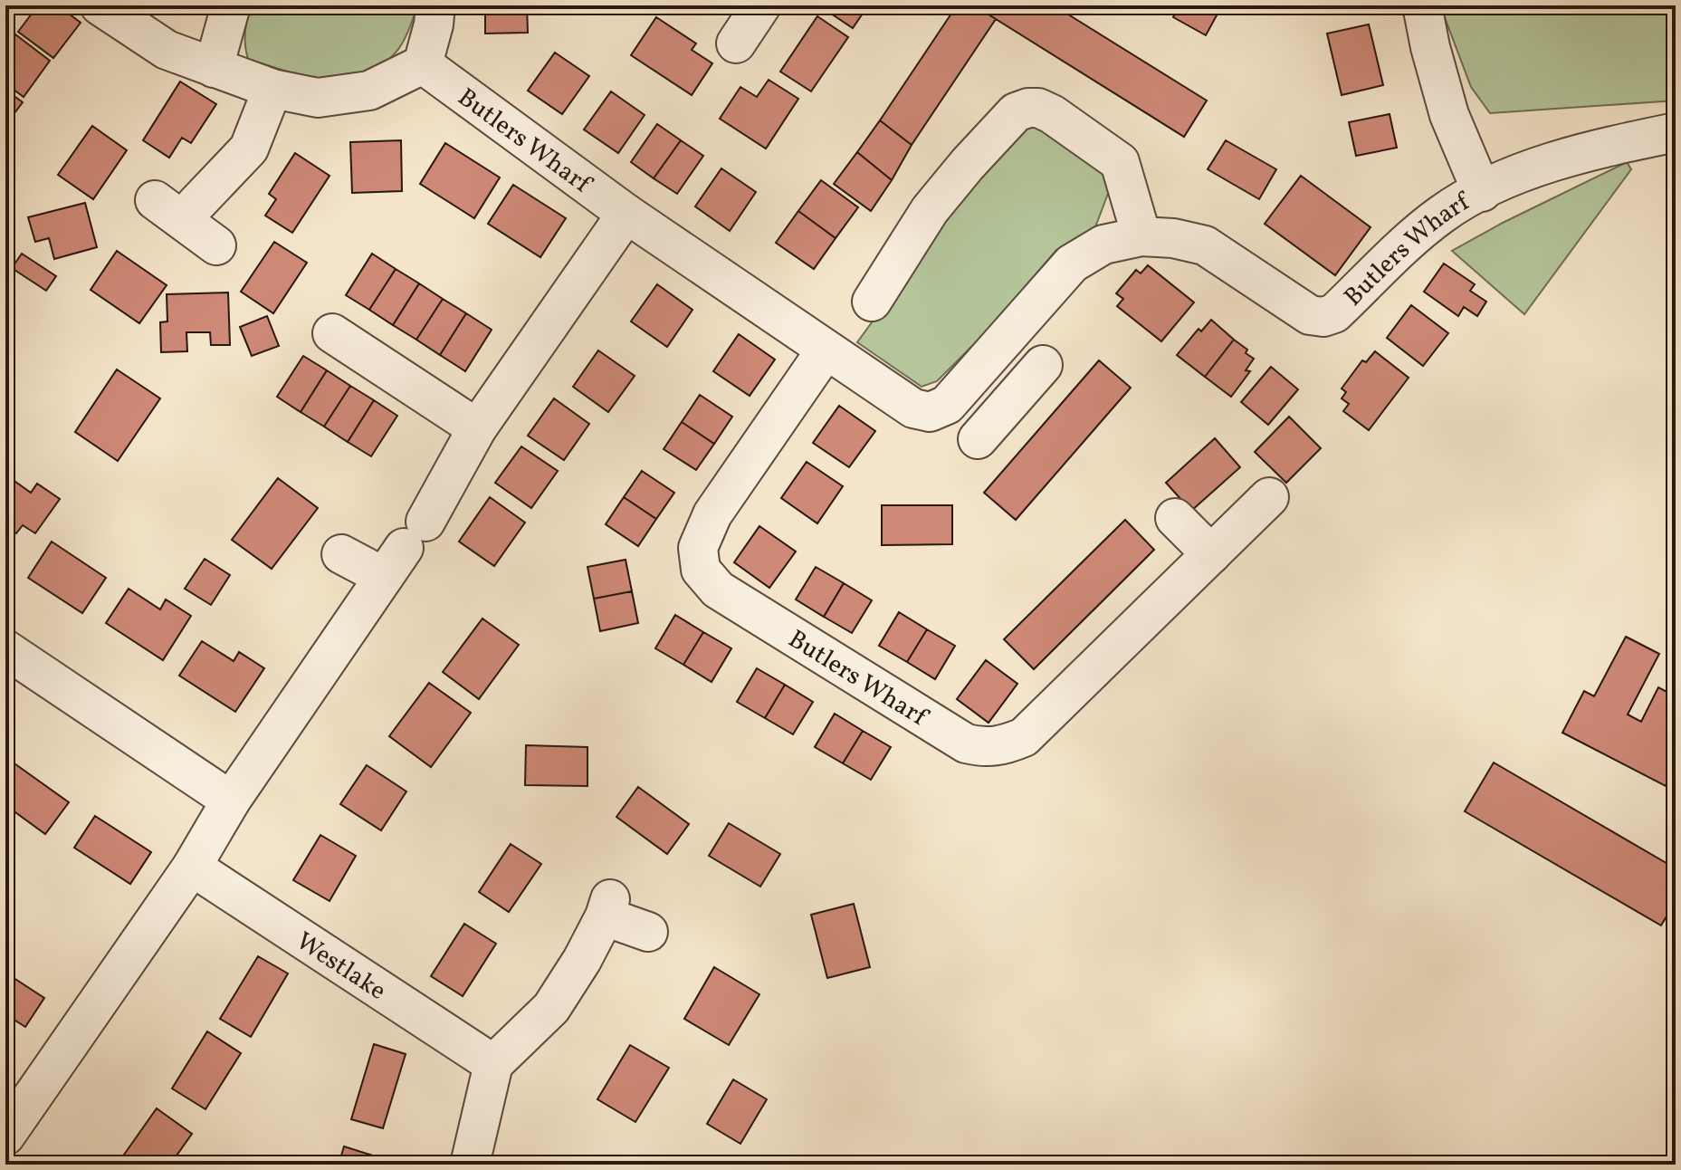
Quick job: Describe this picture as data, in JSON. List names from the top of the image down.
{
  "streets": {
    "street": ["Butlers Wharf", "Westlake"]
  }
}
